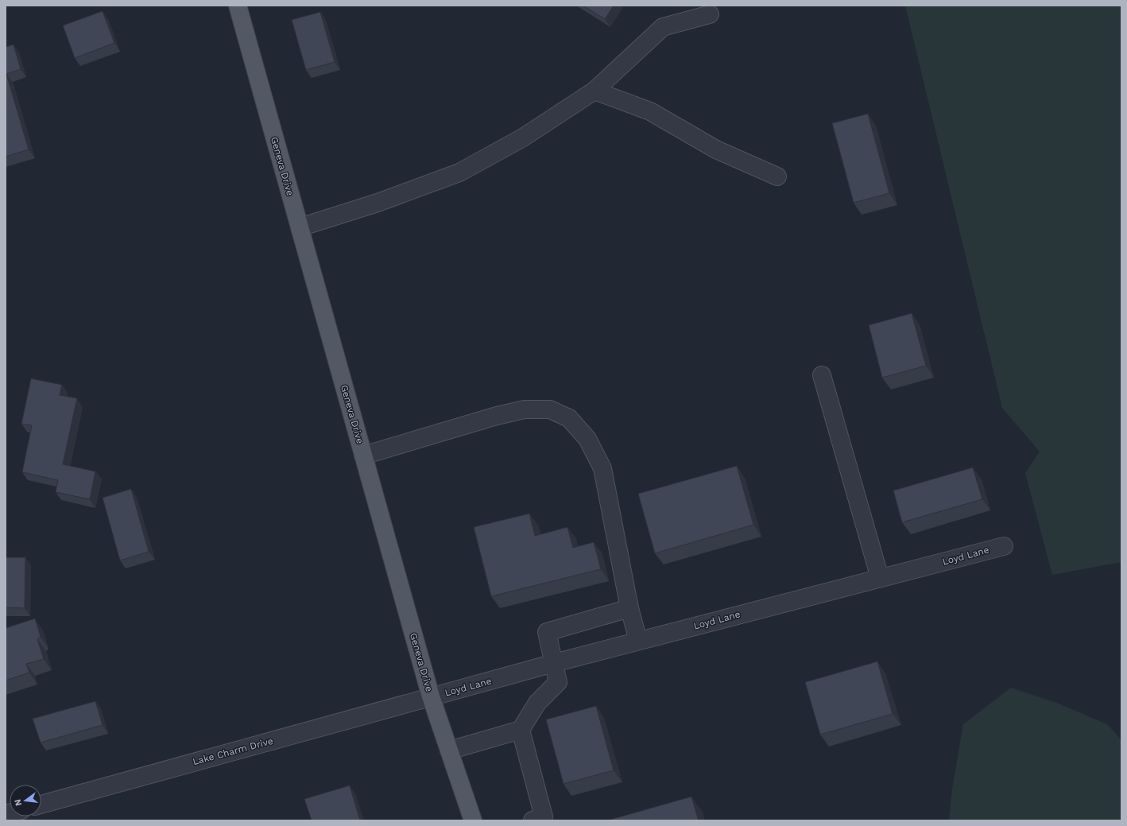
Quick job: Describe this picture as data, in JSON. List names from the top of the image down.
{
  "streets": {
    "main road": ["Geneva Drive"],
    "street": ["Loyd Lane", "Lake Charm Drive"]
  },
  "crossings": [
    ["Geneva Drive", "Loyd Lane"],
    ["Geneva Drive", "Lake Charm Drive"],
    ["Loyd Lane", "Lake Charm Drive"]
  ],
  "north": "left"
}
